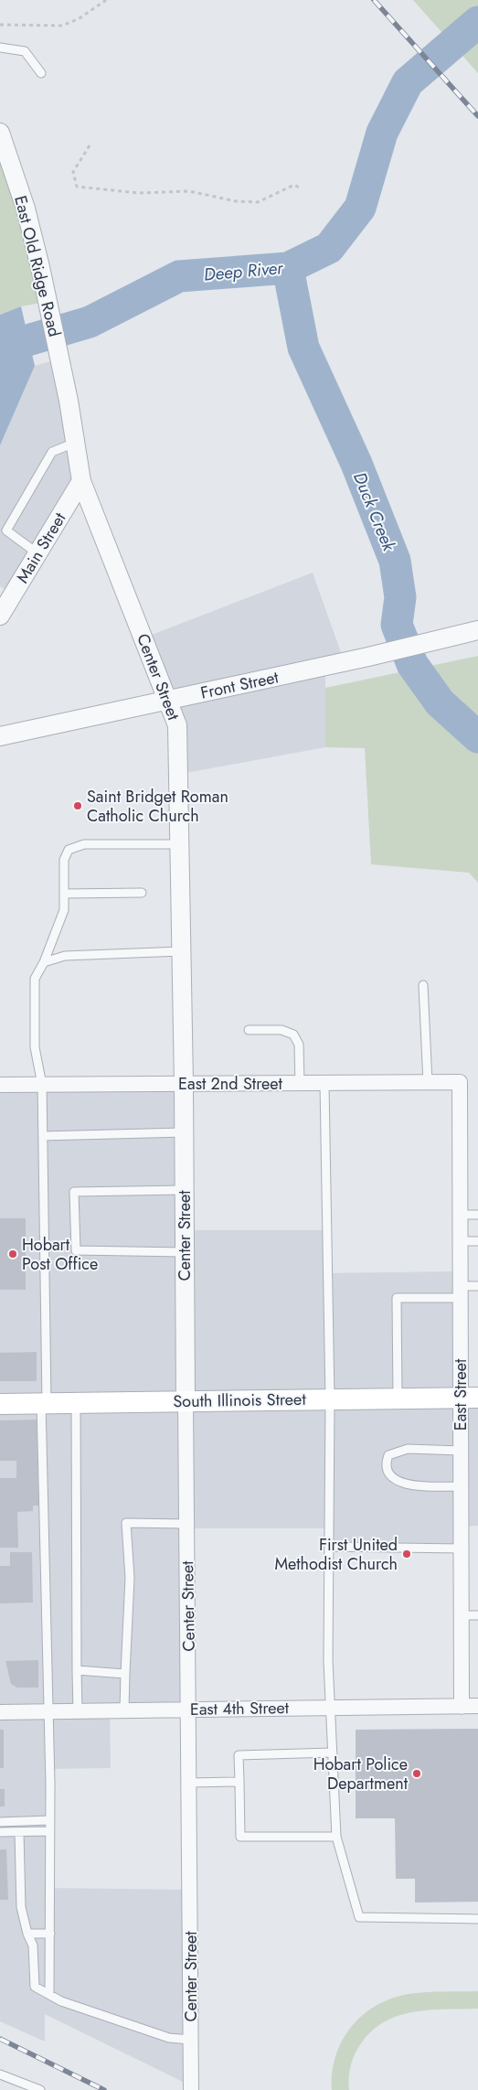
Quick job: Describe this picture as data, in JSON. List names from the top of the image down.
{
  "streets": {
    "main road": ["South Illinois Street"],
    "street": [
      "East Old Ridge Road",
      "Main Street",
      "Center Street",
      "Front Street",
      "East 2nd Street",
      "East Street",
      "East 4th Street"
    ]
  },
  "crossings": [
    ["East Old Ridge Road", "Center Street"],
    ["Main Street", "Center Street"],
    ["Center Street", "Front Street"],
    ["Center Street", "East 2nd Street"],
    ["Center Street", "South Illinois Street"],
    ["Center Street", "East 4th Street"],
    ["East 2nd Street", "East Street"],
    ["East Street", "South Illinois Street"],
    ["East Street", "East 4th Street"]
  ],
  "water": ["Deep River", "Duck Creek"],
  "places": [
    "Saint Bridget Roman Catholic Church",
    "Hobart Post Office",
    "First United Methodist Church",
    "Hobart Police Department"
  ]
}
